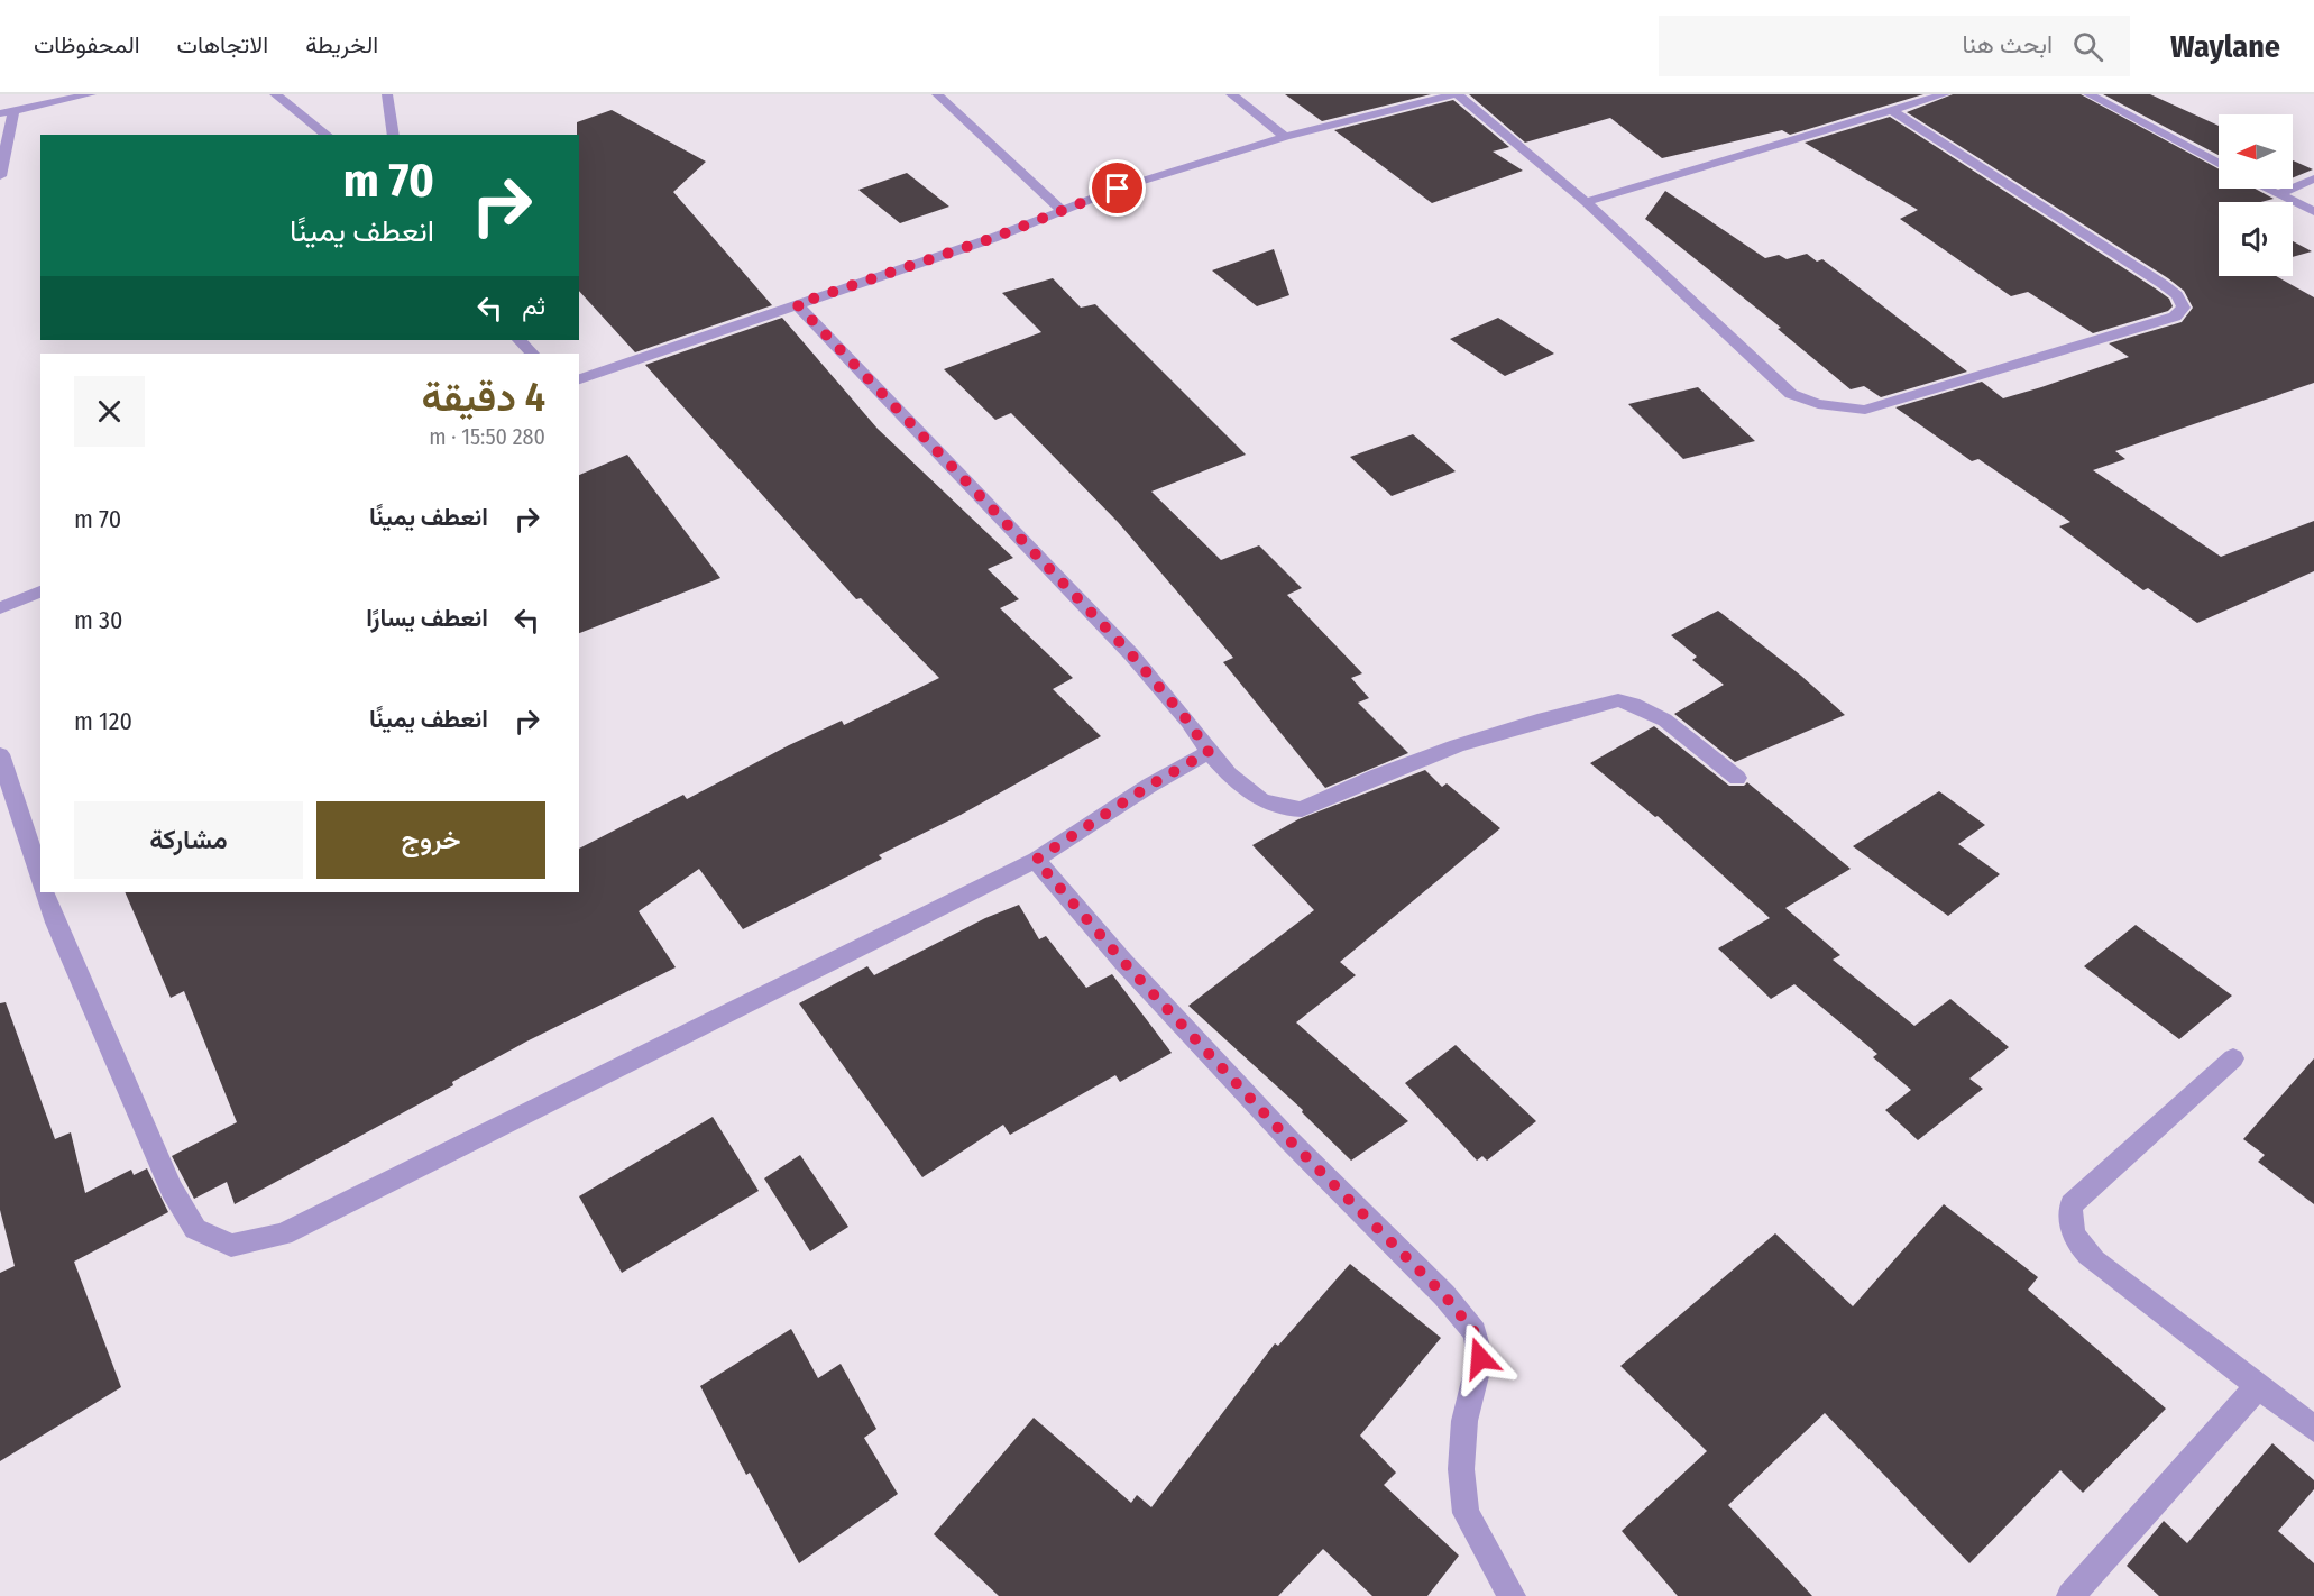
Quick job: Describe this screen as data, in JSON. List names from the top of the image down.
{
  "north": "left",
  "page": {
    "header": "Waylane",
    "search": "ابحث هنا",
    "nav": ["الخريطة", "الاتجاهات", "المحفوظات"],
    "turn": ["70 m", "انعطف يمينًا"],
    "then": "ثم",
    "heading": ["4 دقيقة", "280 m · 15:50"],
    "list": [
      {
        "name": "انعطف يمينًا",
        "value": "70 m"
      },
      {
        "name": "انعطف يسارًا",
        "value": "30 m"
      },
      {
        "name": "انعطف يمينًا",
        "value": "120 m"
      }
    ],
    "buttons": ["خروج", "مشاركة"]
  }
}
